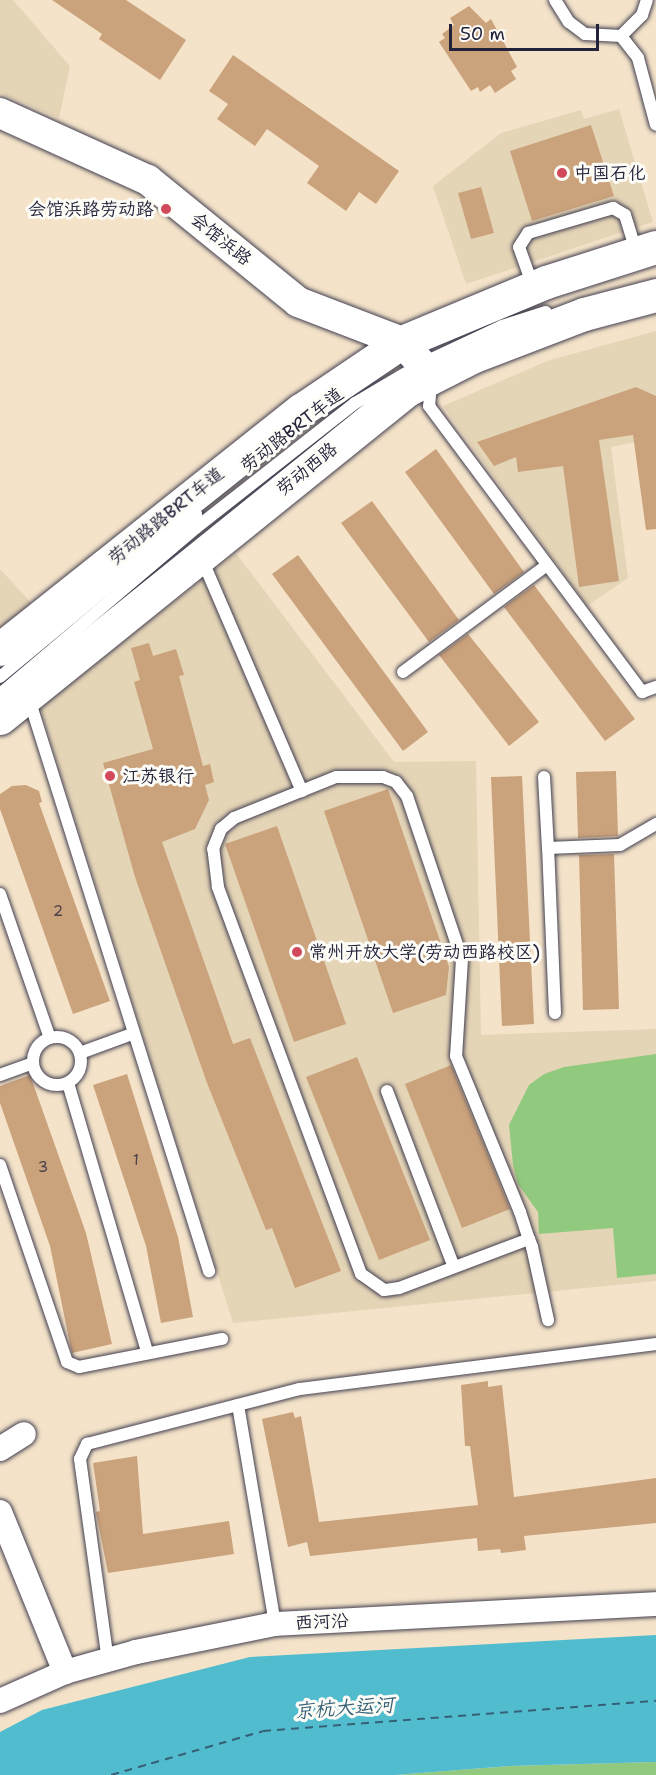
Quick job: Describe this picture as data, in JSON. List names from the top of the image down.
{
  "streets": {
    "main road": ["劳动西路"],
    "street": ["会馆浜路", "西河沿"],
    "lane": ["劳动路BRT车道", "劳动路路BRT车道"]
  },
  "crossings": [
    ["会馆浜路", "劳动路BRT车道"],
    ["会馆浜路", "劳动西路"],
    ["会馆浜路", "劳动路路BRT车道"],
    ["劳动路BRT车道", "劳动西路"],
    ["劳动路BRT车道", "劳动路路BRT车道"],
    ["劳动西路", "劳动路路BRT车道"]
  ],
  "water": ["京杭大运河"],
  "places": [
    "中国石化",
    "会馆浜路劳动路",
    "江苏银行",
    "常州开放大学(劳动西路校区)"
  ],
  "house_numbers": ["2", "1", "3"],
  "scale_bar": "50 m"
}
